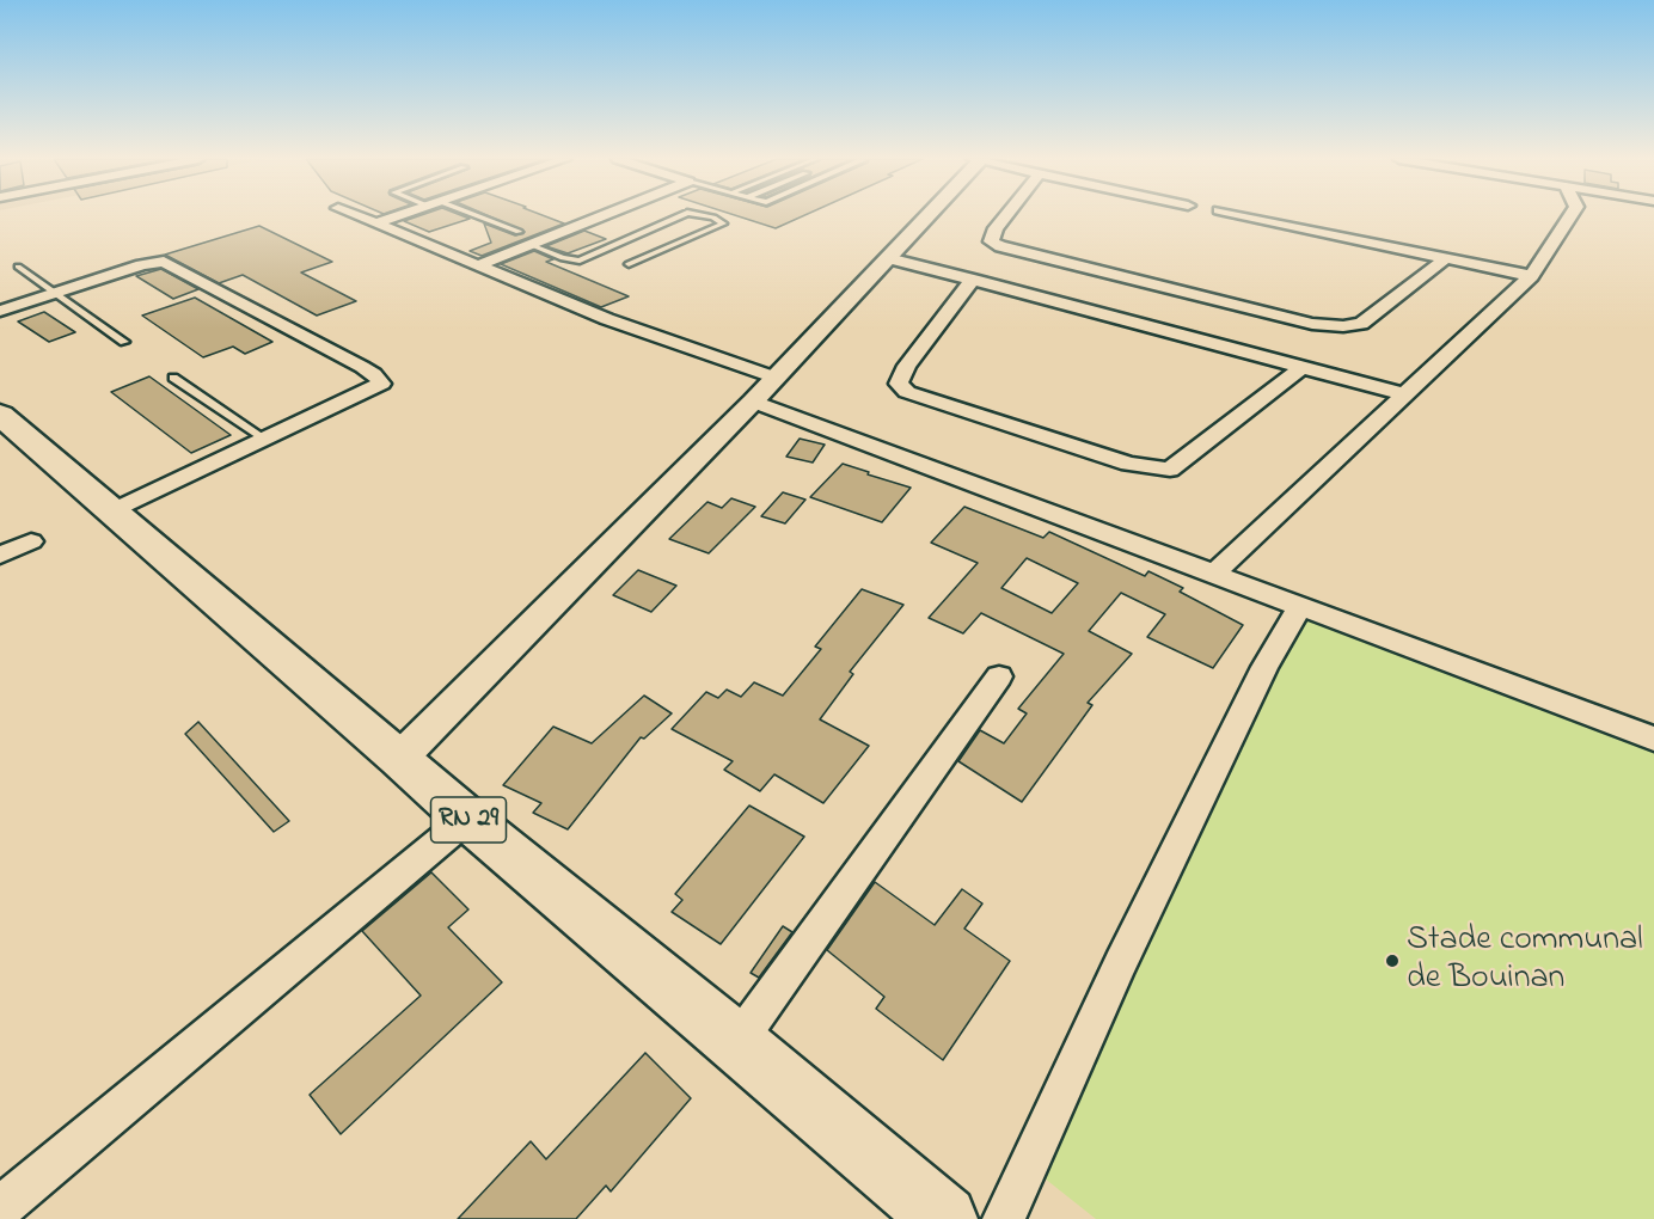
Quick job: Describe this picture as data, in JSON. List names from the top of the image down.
{
  "streets": {
    "main road": ["RN 29"]
  },
  "places": ["Stade communal de Bouinan"]
}
